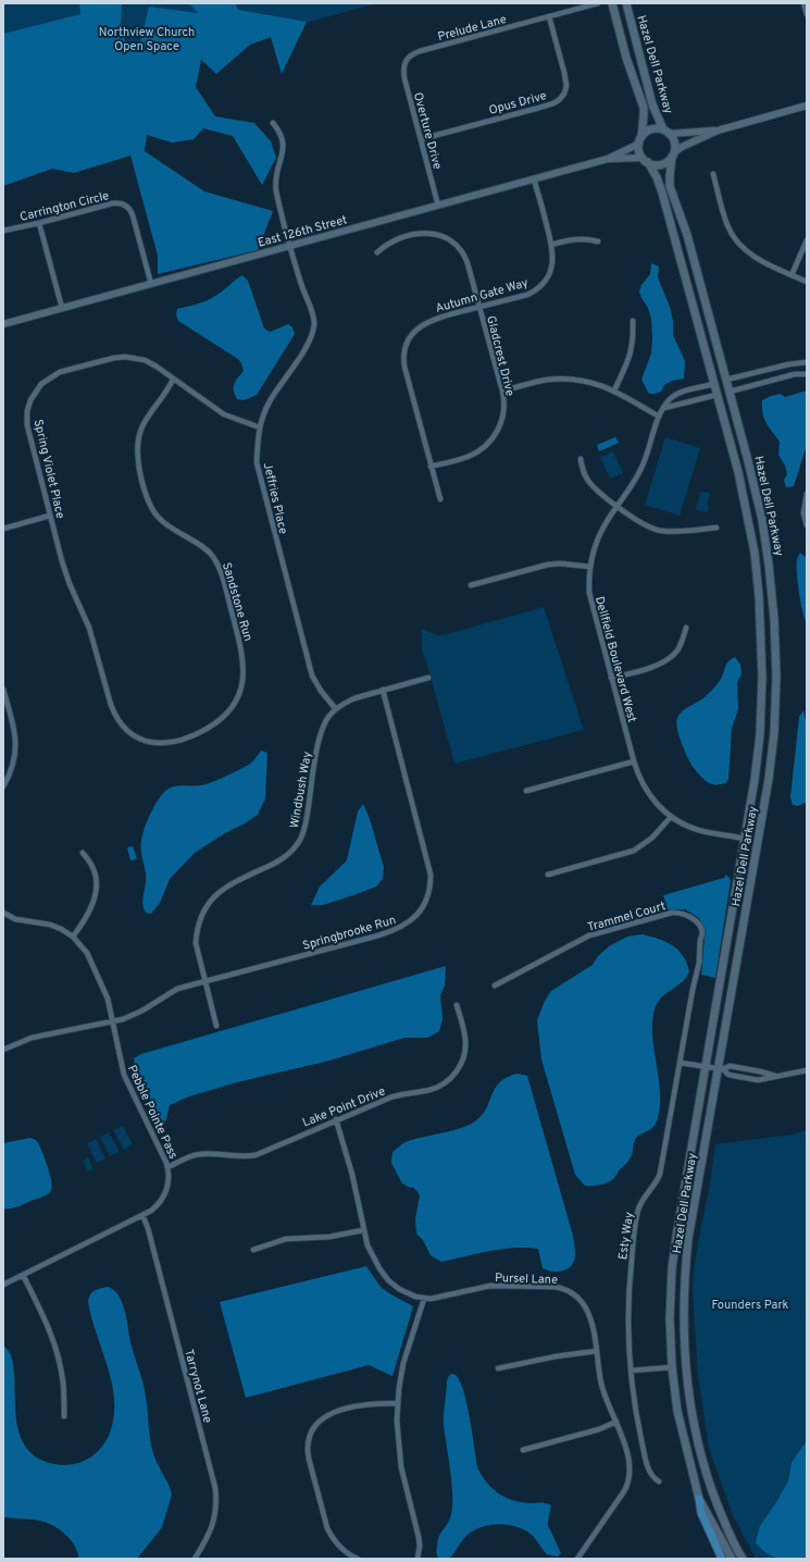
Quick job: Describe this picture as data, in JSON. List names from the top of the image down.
{
  "streets": {
    "main road": ["Hazel Dell Parkway"],
    "street": [
      "Prelude Lane",
      "Opus Drive",
      "Overture Drive",
      "Carrington Circle",
      "East 126th Street",
      "Autumn Gate Way",
      "Gladcrest Drive",
      "Spring Violet Place",
      "Jeffries Place",
      "Sandstone Run",
      "Dellfield Boulevard West",
      "Windbush Way",
      "Trammel Court",
      "Springbrooke Run",
      "Lake Point Drive",
      "Pebble Pointe Pass",
      "Esty Way",
      "Pursel Lane",
      "Tarrynot Lane"
    ]
  },
  "crossings": [
    ["Prelude Lane", "Opus Drive"],
    ["Prelude Lane", "Overture Drive"],
    ["Hazel Dell Parkway", "East 126th Street"],
    ["Hazel Dell Parkway", "Dellfield Boulevard West"],
    ["Opus Drive", "Overture Drive"],
    ["Overture Drive", "East 126th Street"],
    ["Carrington Circle", "East 126th Street"],
    ["East 126th Street", "Autumn Gate Way"],
    ["East 126th Street", "Jeffries Place"],
    ["Autumn Gate Way", "Gladcrest Drive"],
    ["Spring Violet Place", "Jeffries Place"],
    ["Spring Violet Place", "Sandstone Run"],
    ["Jeffries Place", "Windbush Way"],
    ["Windbush Way", "Springbrooke Run"],
    ["Trammel Court", "Esty Way"],
    ["Springbrooke Run", "Pebble Pointe Pass"],
    ["Lake Point Drive", "Pebble Pointe Pass"],
    ["Lake Point Drive", "Pursel Lane"],
    ["Pebble Pointe Pass", "Tarrynot Lane"]
  ],
  "parks": ["Northview Church Open Space", "Founders Park"]
}
